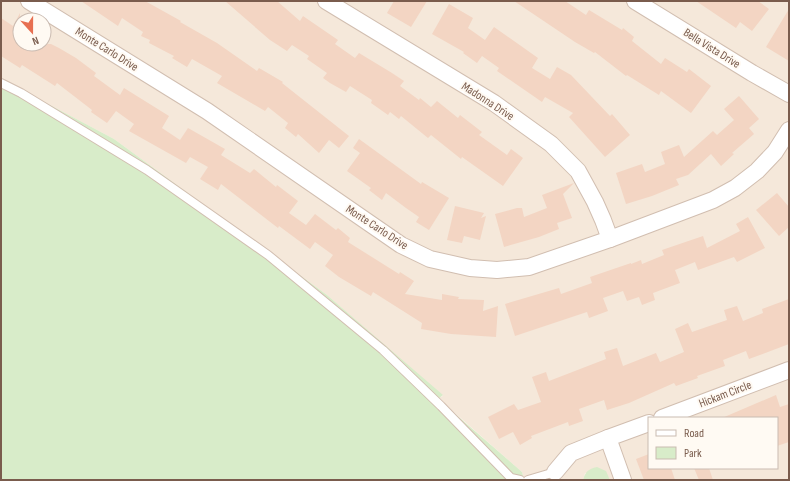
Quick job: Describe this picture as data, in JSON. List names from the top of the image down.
{
  "streets": {
    "street": [
      "Bella Vista Drive",
      "Monte Carlo Drive",
      "Madonna Drive",
      "Hickam Circle"
    ]
  },
  "crossings": [
    ["Monte Carlo Drive", "Madonna Drive"]
  ],
  "legend": ["Road", "Park"],
  "north": "bottom"
}
